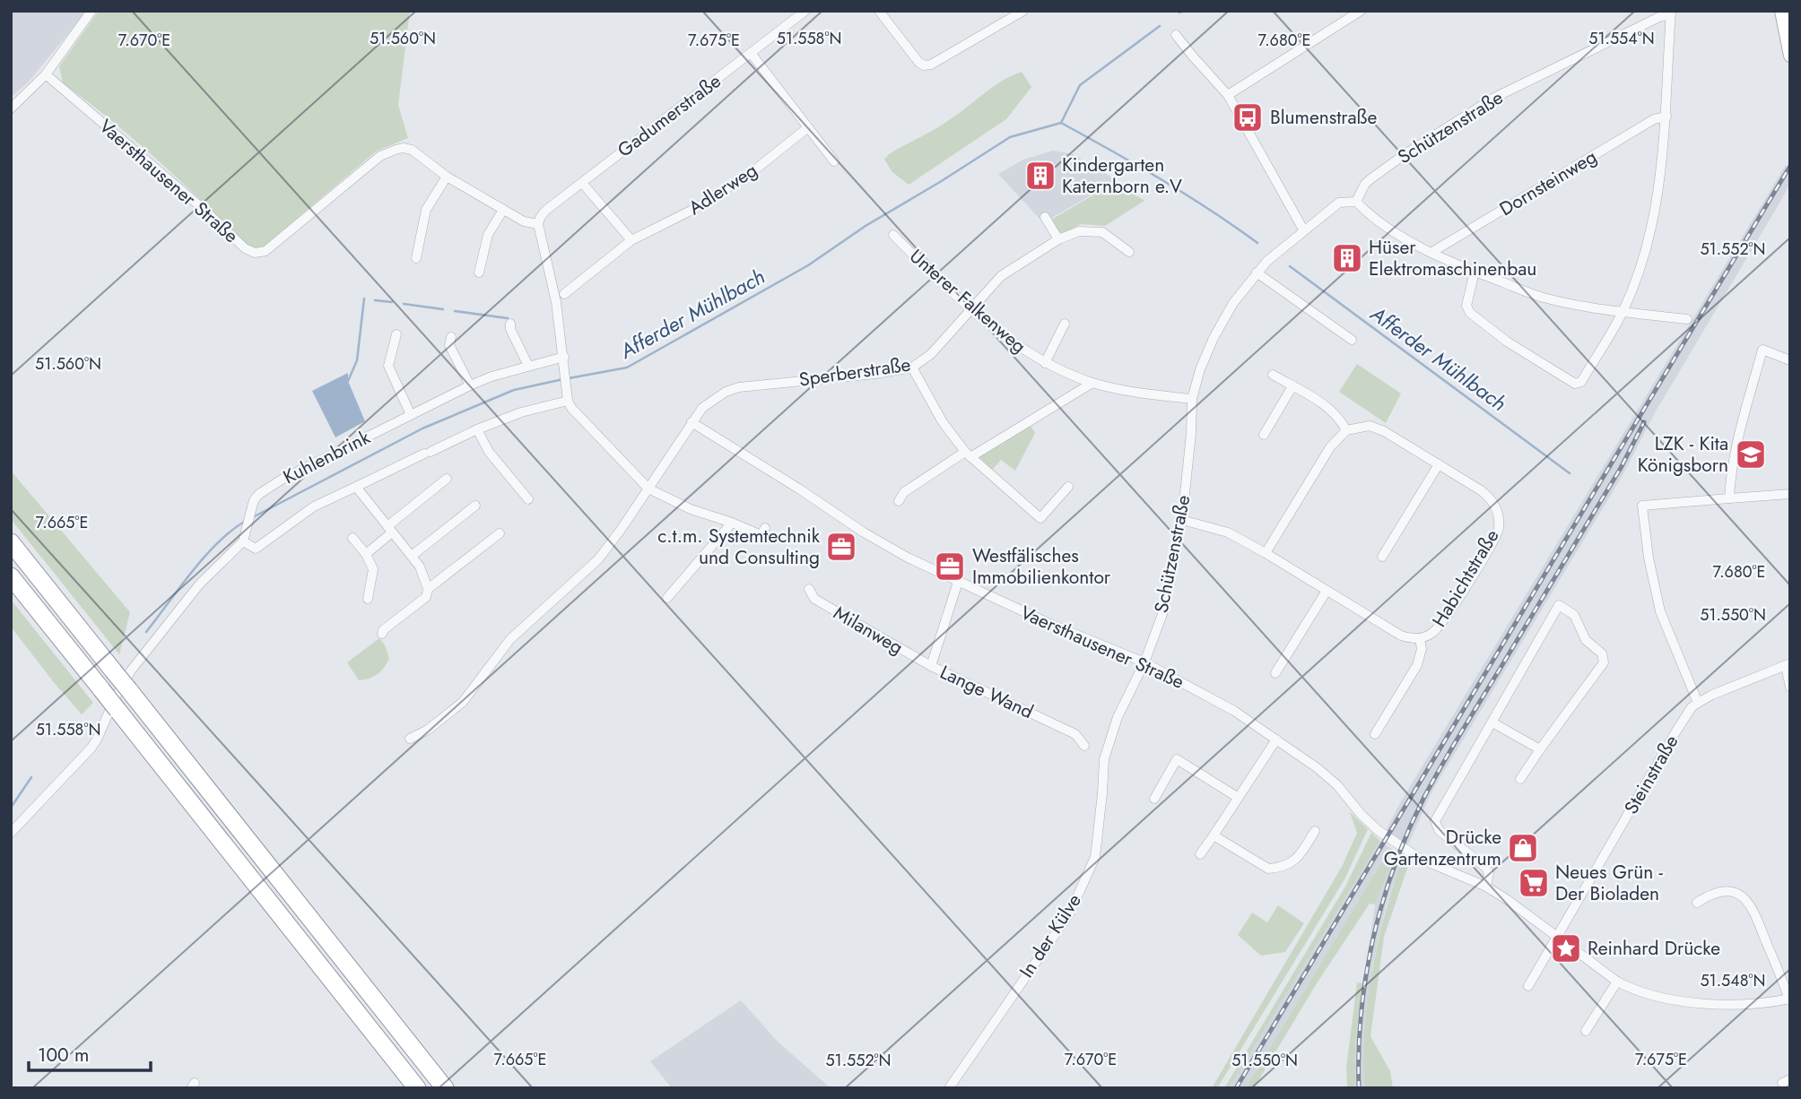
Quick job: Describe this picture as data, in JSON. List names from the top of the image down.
{
  "streets": {
    "street": [
      "Gadumerstraße",
      "Schützenstraße",
      "Vaersthausener Straße",
      "Dornsteinweg",
      "Adlerweg",
      "Unterer Falkenweg",
      "Sperberstraße",
      "Kuhlenbrink",
      "Habichtstraße",
      "Milanweg",
      "Lange Wand",
      "Steinstraße",
      "In der Külve"
    ]
  },
  "crossings": [
    ["Gadumerstraße", "Vaersthausener Straße"],
    ["Schützenstraße", "Vaersthausener Straße"],
    ["Schützenstraße", "Unterer Falkenweg"],
    ["Schützenstraße", "Habichtstraße"],
    ["Schützenstraße", "In der Külve"],
    ["Vaersthausener Straße", "Sperberstraße"],
    ["Vaersthausener Straße", "Lange Wand"],
    ["Vaersthausener Straße", "Steinstraße"],
    ["Vaersthausener Straße", "In der Külve"],
    ["Unterer Falkenweg", "Sperberstraße"],
    ["Milanweg", "Lange Wand"]
  ],
  "water": ["Afferder Mühlbach"],
  "places": {
    "bus stop": ["Blumenstraße"],
    "building": ["Kindergarten Katernborn e.V", "Hüser Elektromaschinenbau"],
    "school or university": ["LZK - Kita Königsborn"],
    "office": ["c.t.m. Systemtechnik und Consulting", "Westfälisches Immobilienkontor"],
    "shop": ["Drücke Gartenzentrum"],
    "supermarket": ["Neues Grün - Der Bioladen"],
    "place": ["Reinhard Drücke"]
  },
  "scale_bar": "100 m",
  "coordinates": [
    "51.560°N",
    "51.558°N",
    "51.554°N",
    "7.670°E",
    "7.675°E",
    "7.680°E",
    "51.552°N",
    "7.665°E",
    "51.550°N",
    "51.548°N"
  ]
}
